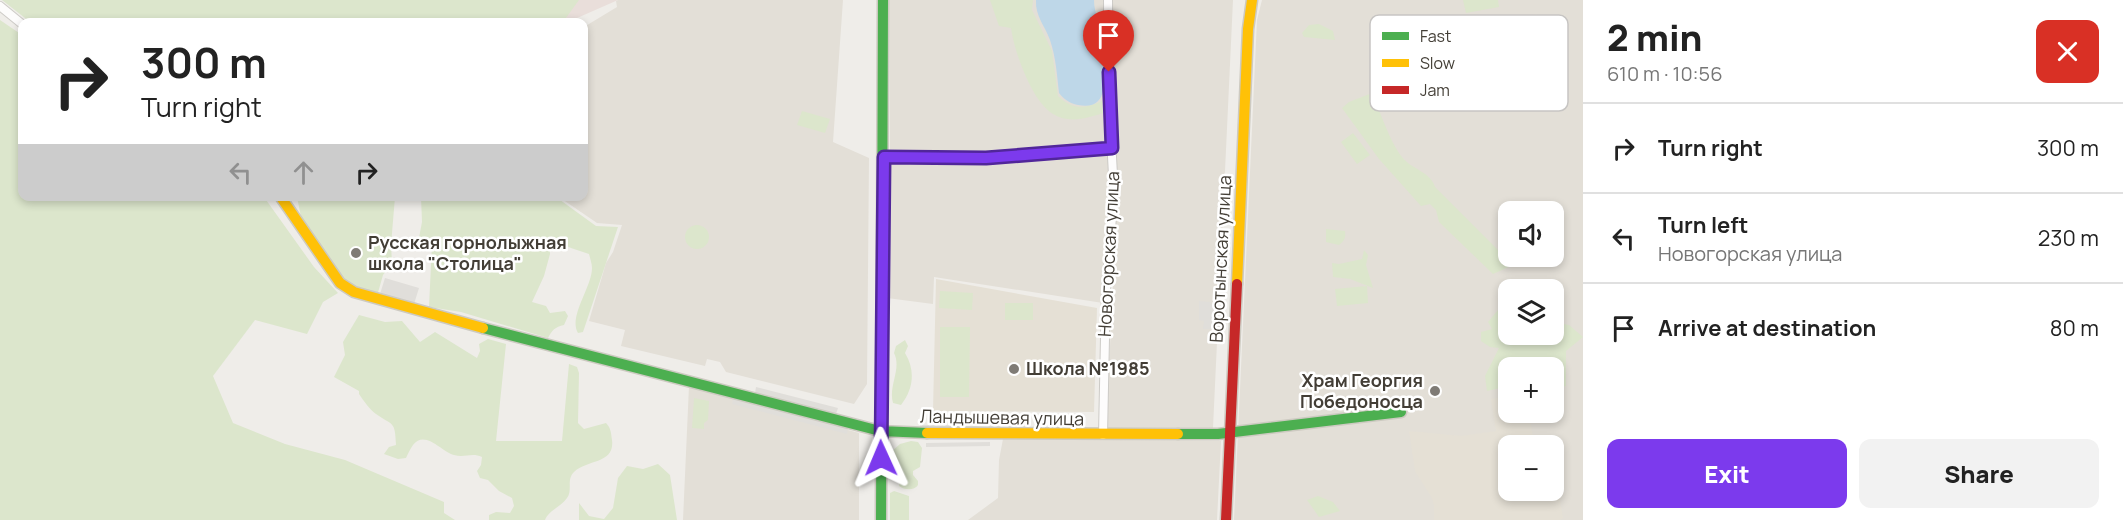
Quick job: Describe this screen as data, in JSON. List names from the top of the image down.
{
  "streets": {
    "street": ["Новогорская улица", "Воротынская улица", "Ландышевая улица"]
  },
  "crossings": [
    ["Новогорская улица", "Ландышевая улица"],
    ["Воротынская улица", "Ландышевая улица"]
  ],
  "places": ["Русская горнолыжная школа \"Столица\"", "Школа №1985", "Храм Георгия Победоносца"],
  "legend": ["Fast", "Slow", "Jam"],
  "page": {
    "heading": ["2 min", "610 m · 10:56"],
    "turn": ["300 m", "Turn right"],
    "list": [
      {
        "name": "Turn right",
        "value": "300 m"
      },
      {
        "name": "Turn left",
        "note": "Новогорская улица",
        "value": "230 m"
      },
      {
        "name": "Arrive at destination",
        "value": "80 m"
      }
    ],
    "map_buttons": ["+", "−"],
    "buttons": ["Exit", "Share"]
  }
}
